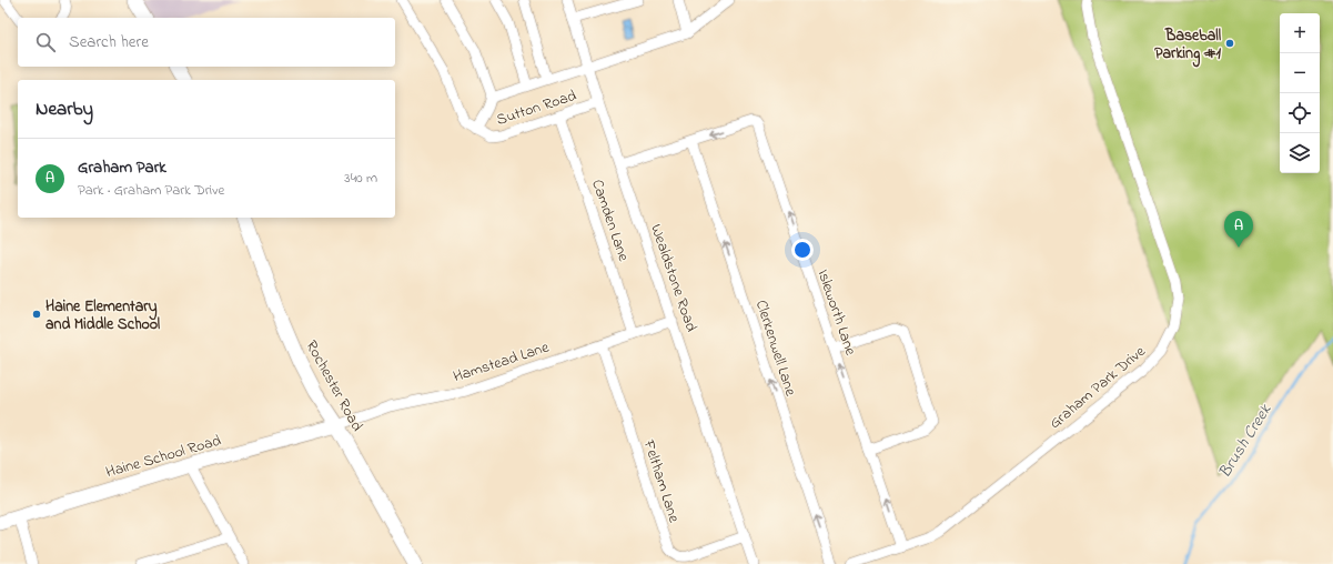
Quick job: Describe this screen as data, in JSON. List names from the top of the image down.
{
  "streets": {
    "street": [
      "Sutton Road",
      "Camden Lane",
      "Wealdstone Road",
      "Isleworth Lane",
      "Clerkenwell Lane",
      "Hamstead Lane",
      "Rochester Road",
      "Graham Park Drive",
      "Haine School Road",
      "Feltham Lane"
    ]
  },
  "crossings": [
    ["Sutton Road", "Camden Lane"],
    ["Sutton Road", "Wealdstone Road"],
    ["Camden Lane", "Hamstead Lane"],
    ["Wealdstone Road", "Isleworth Lane"],
    ["Wealdstone Road", "Hamstead Lane"],
    ["Wealdstone Road", "Feltham Lane"],
    ["Isleworth Lane", "Clerkenwell Lane"],
    ["Isleworth Lane", "Graham Park Drive"],
    ["Hamstead Lane", "Rochester Road"],
    ["Hamstead Lane", "Haine School Road"],
    ["Hamstead Lane", "Feltham Lane"],
    ["Rochester Road", "Haine School Road"]
  ],
  "one_way": ["Isleworth Lane", "Clerkenwell Lane"],
  "water": ["Brush Creek"],
  "places": ["Baseball Parking #1", "Haine Elementary and Middle School"],
  "page": {
    "map_buttons": ["+", "−"],
    "search": "Search here",
    "heading": "Nearby",
    "list": [
      {
        "mark": "A",
        "name": "Graham Park",
        "note": "Park · Graham Park Drive",
        "value": "340 m"
      }
    ],
    "pins": "A"
  }
}
